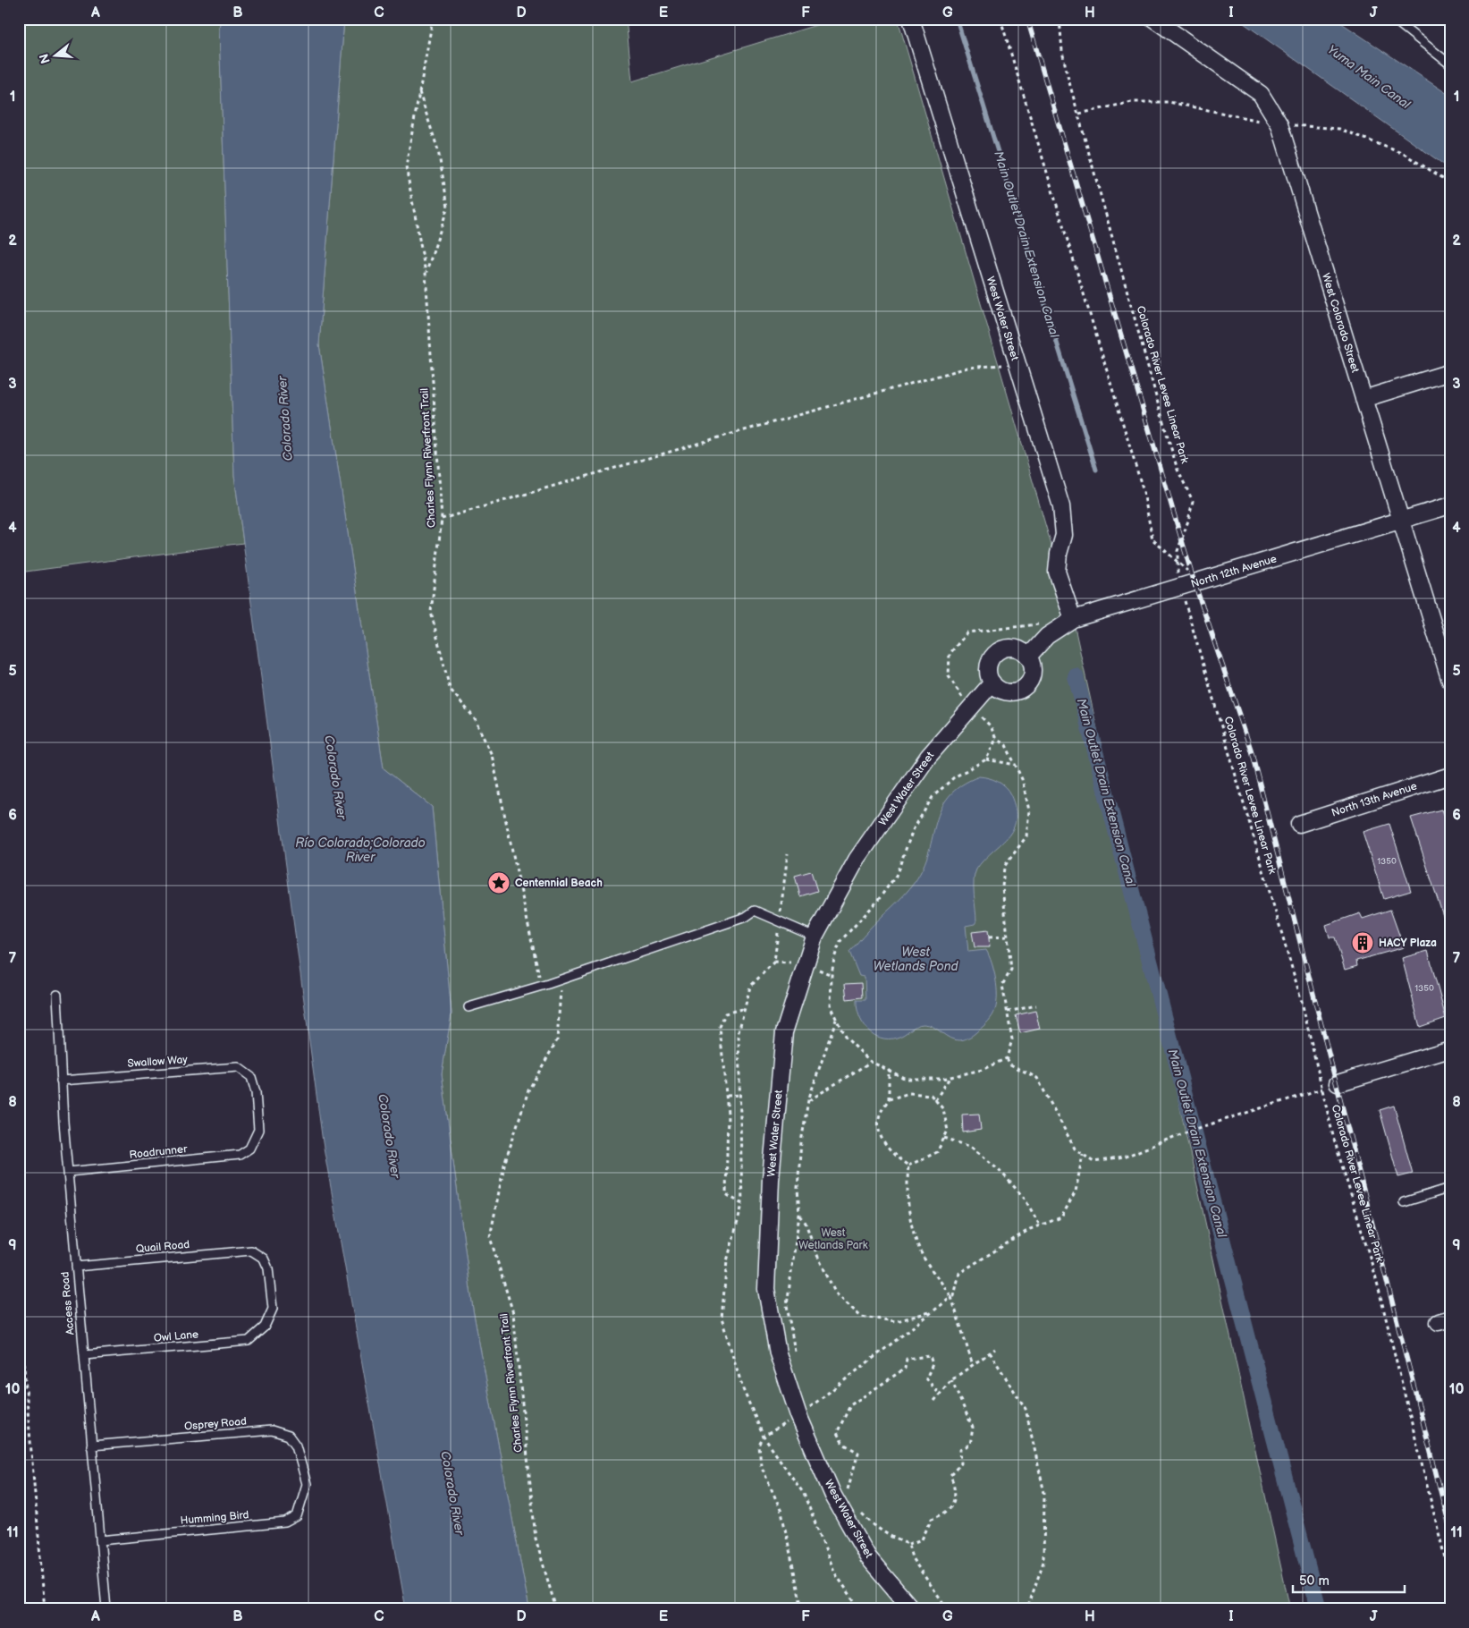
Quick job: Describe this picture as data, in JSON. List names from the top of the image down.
{
  "streets": {
    "street": [
      "West Water Street",
      "West Colorado Street",
      "North 12th Avenue",
      "North 13th Avenue"
    ],
    "lane": [
      "Swallow Way",
      "Roadrunner",
      "Quail Road",
      "Access Road",
      "Owl Lane",
      "Osprey Road",
      "Humming Bird"
    ],
    "path": ["Colorado River Levee Linear Park", "Charles Flynn Riverfront Trail"]
  },
  "crossings": [
    ["West Water Street", "North 12th Avenue"],
    ["West Colorado Street", "North 12th Avenue"],
    ["Colorado River Levee Linear Park", "North 12th Avenue"],
    ["Swallow Way", "Roadrunner"],
    ["Swallow Way", "Access Road"],
    ["Roadrunner", "Access Road"],
    ["Quail Road", "Access Road"],
    ["Quail Road", "Owl Lane"],
    ["Access Road", "Owl Lane"],
    ["Access Road", "Osprey Road"],
    ["Access Road", "Humming Bird"],
    ["Osprey Road", "Humming Bird"]
  ],
  "water": [
    "Yuma Main Canal",
    "Main Outlet Drain Extension Canal",
    "Colorado River",
    "Río Colorado;Colorado River",
    "West Wetlands Pond"
  ],
  "parks": ["West Wetlands Park"],
  "places": {
    "place": ["Centennial Beach"],
    "building": ["HACY Plaza"]
  },
  "house_numbers": ["1350", "1350"],
  "scale_bar": "50 m",
  "north": "left",
  "grid": {
    "columns": [
      "A",
      "B",
      "C",
      "D",
      "E",
      "F",
      "G",
      "H",
      "I",
      "J"
    ],
    "rows": [
      "1",
      "2",
      "3",
      "4",
      "5",
      "6",
      "7",
      "8",
      "9",
      "10",
      "11"
    ]
  }
}
